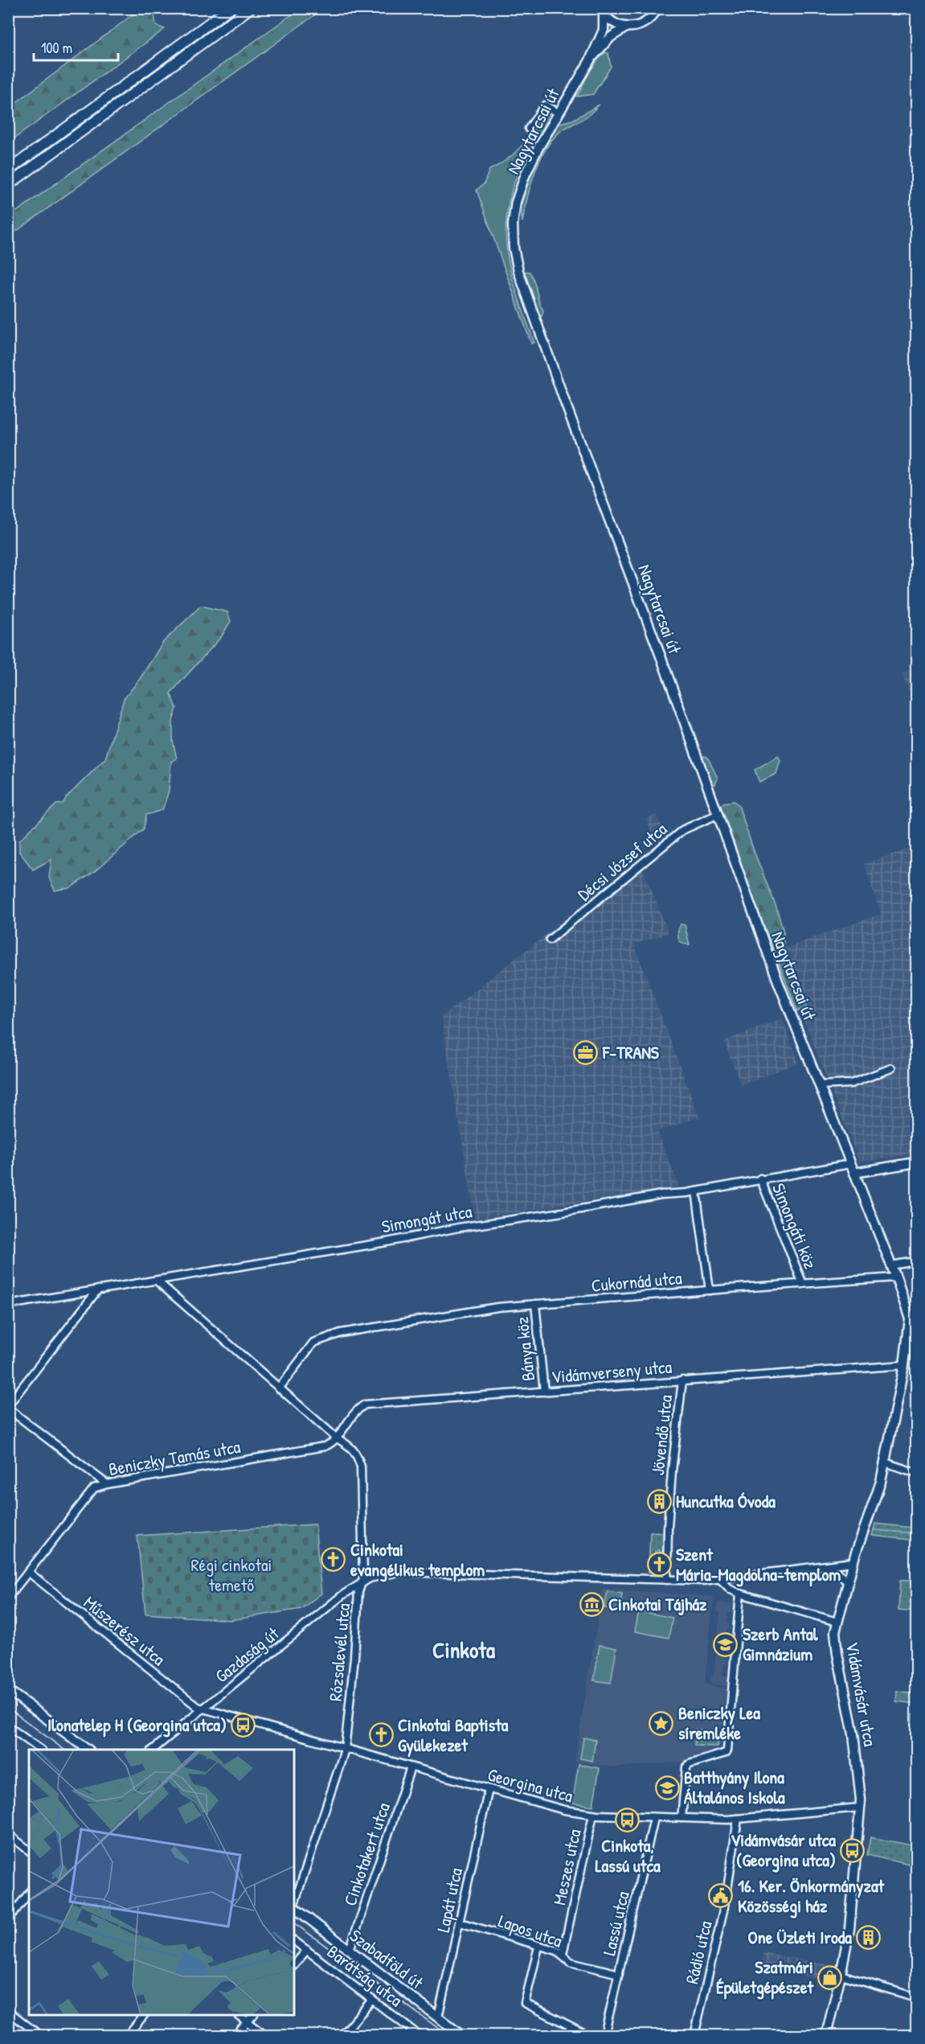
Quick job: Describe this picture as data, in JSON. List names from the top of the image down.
{
  "streets": {
    "main road": ["Nagytarcsai út", "Vidámvásár utca", "Szabadföld út"],
    "street": [
      "Décsi József utca",
      "Simongát utca",
      "Simongáti köz",
      "Cukornád utca",
      "Bánya köz",
      "Vidámverseny utca",
      "Jövendő utca",
      "Beniczky Tamás utca",
      "Műszerész utca",
      "Rózsalevél utca",
      "Gazdaság út",
      "Georgina utca",
      "Cinkotakert utca",
      "Meszes utca",
      "Lapát utca",
      "Lassú utca",
      "Lapos utca",
      "Rádió utca",
      "Barátság utca"
    ]
  },
  "crossings": [
    ["Nagytarcsai út", "Décsi József utca"],
    ["Nagytarcsai út", "Simongát utca"],
    ["Nagytarcsai út", "Vidámvásár utca"],
    ["Simongát utca", "Simongáti köz"],
    ["Simongát utca", "Rózsalevél utca"],
    ["Simongáti köz", "Cukornád utca"],
    ["Cukornád utca", "Bánya köz"],
    ["Cukornád utca", "Rózsalevél utca"],
    ["Cukornád utca", "Vidámvásár utca"],
    ["Bánya köz", "Vidámverseny utca"],
    ["Vidámverseny utca", "Jövendő utca"],
    ["Vidámverseny utca", "Beniczky Tamás utca"],
    ["Vidámverseny utca", "Rózsalevél utca"],
    ["Vidámverseny utca", "Vidámvásár utca"],
    ["Jövendő utca", "Gazdaság út"],
    ["Beniczky Tamás utca", "Műszerész utca"],
    ["Beniczky Tamás utca", "Rózsalevél utca"],
    ["Műszerész utca", "Gazdaság út"],
    ["Műszerész utca", "Georgina utca"],
    ["Rózsalevél utca", "Gazdaság út"],
    ["Rózsalevél utca", "Georgina utca"],
    ["Gazdaság út", "Vidámvásár utca"],
    ["Gazdaság út", "Georgina utca"],
    ["Vidámvásár utca", "Georgina utca"],
    ["Georgina utca", "Cinkotakert utca"],
    ["Georgina utca", "Meszes utca"],
    ["Georgina utca", "Lapát utca"],
    ["Georgina utca", "Lassú utca"],
    ["Georgina utca", "Rádió utca"],
    ["Cinkotakert utca", "Szabadföld út"],
    ["Meszes utca", "Lapos utca"],
    ["Lapát utca", "Lapos utca"],
    ["Lapát utca", "Szabadföld út"],
    ["Lassú utca", "Lapos utca"]
  ],
  "districts": ["Cinkota"],
  "parks": ["Régi cinkotai temető"],
  "places": {
    "office": ["F-TRANS"],
    "building": ["Huncutka Óvoda", "One Üzleti Iroda"],
    "church": ["Cinkotai evangélikus templom", "Szent Mária-Magdolna-templom", "Cinkotai Baptista Gyülekezet"],
    "museum": ["Cinkotai Tájház"],
    "school or university": ["Szerb Antal Gimnázium", "Batthyány Ilona Általános Iskola"],
    "place": ["Beniczky Lea síremléke"],
    "bus stop": ["Ilonatelep H (Georgina utca)", "Cinkota, Lassú utca", "Vidámvásár utca (Georgina utca)"],
    "public building": ["16. Ker. Önkormányzat Közösségi ház"],
    "shop": ["Szatmári Épületgépészet"]
  },
  "scale_bar": "100 m"
}
